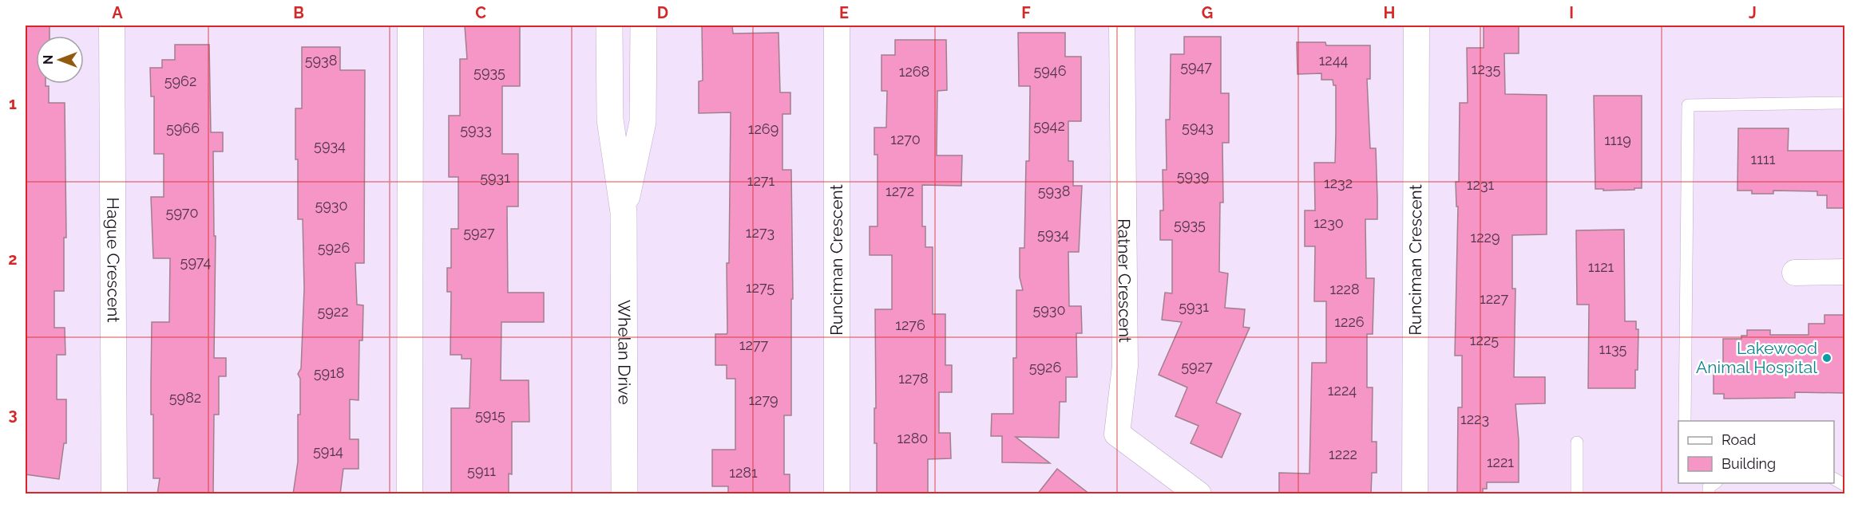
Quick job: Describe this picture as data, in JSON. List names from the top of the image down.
{
  "streets": {
    "street": [
      "Hague Crescent",
      "Runciman Crescent",
      "Ratner Crescent",
      "Whelan Drive"
    ]
  },
  "places": ["Lakewood Animal Hospital"],
  "house_numbers": [
    "5938",
    "1244",
    "5947",
    "1235",
    "5946",
    "1268",
    "5935",
    "5962",
    "5942",
    "5943",
    "5966",
    "1269",
    "5933",
    "1270",
    "1119",
    "5934",
    "1111",
    "5939",
    "5931",
    "1271",
    "1232",
    "1231",
    "1272",
    "5938",
    "5930",
    "5970",
    "1230",
    "5935",
    "5927",
    "1273",
    "5934",
    "1229",
    "5926",
    "5974",
    "1121",
    "1275",
    "1228",
    "1227",
    "5931",
    "5930",
    "5922",
    "1226",
    "1276",
    "1225",
    "1277",
    "1135",
    "5927",
    "5926",
    "5918",
    "1278",
    "1224",
    "5982",
    "1279",
    "5915",
    "1223",
    "1280",
    "5914",
    "1222",
    "1221",
    "5911",
    "1281"
  ],
  "legend": ["Road", "Building"],
  "north": "left",
  "grid": {
    "columns": [
      "A",
      "B",
      "C",
      "D",
      "E",
      "F",
      "G",
      "H",
      "I",
      "J"
    ],
    "rows": ["1", "2", "3"]
  }
}
